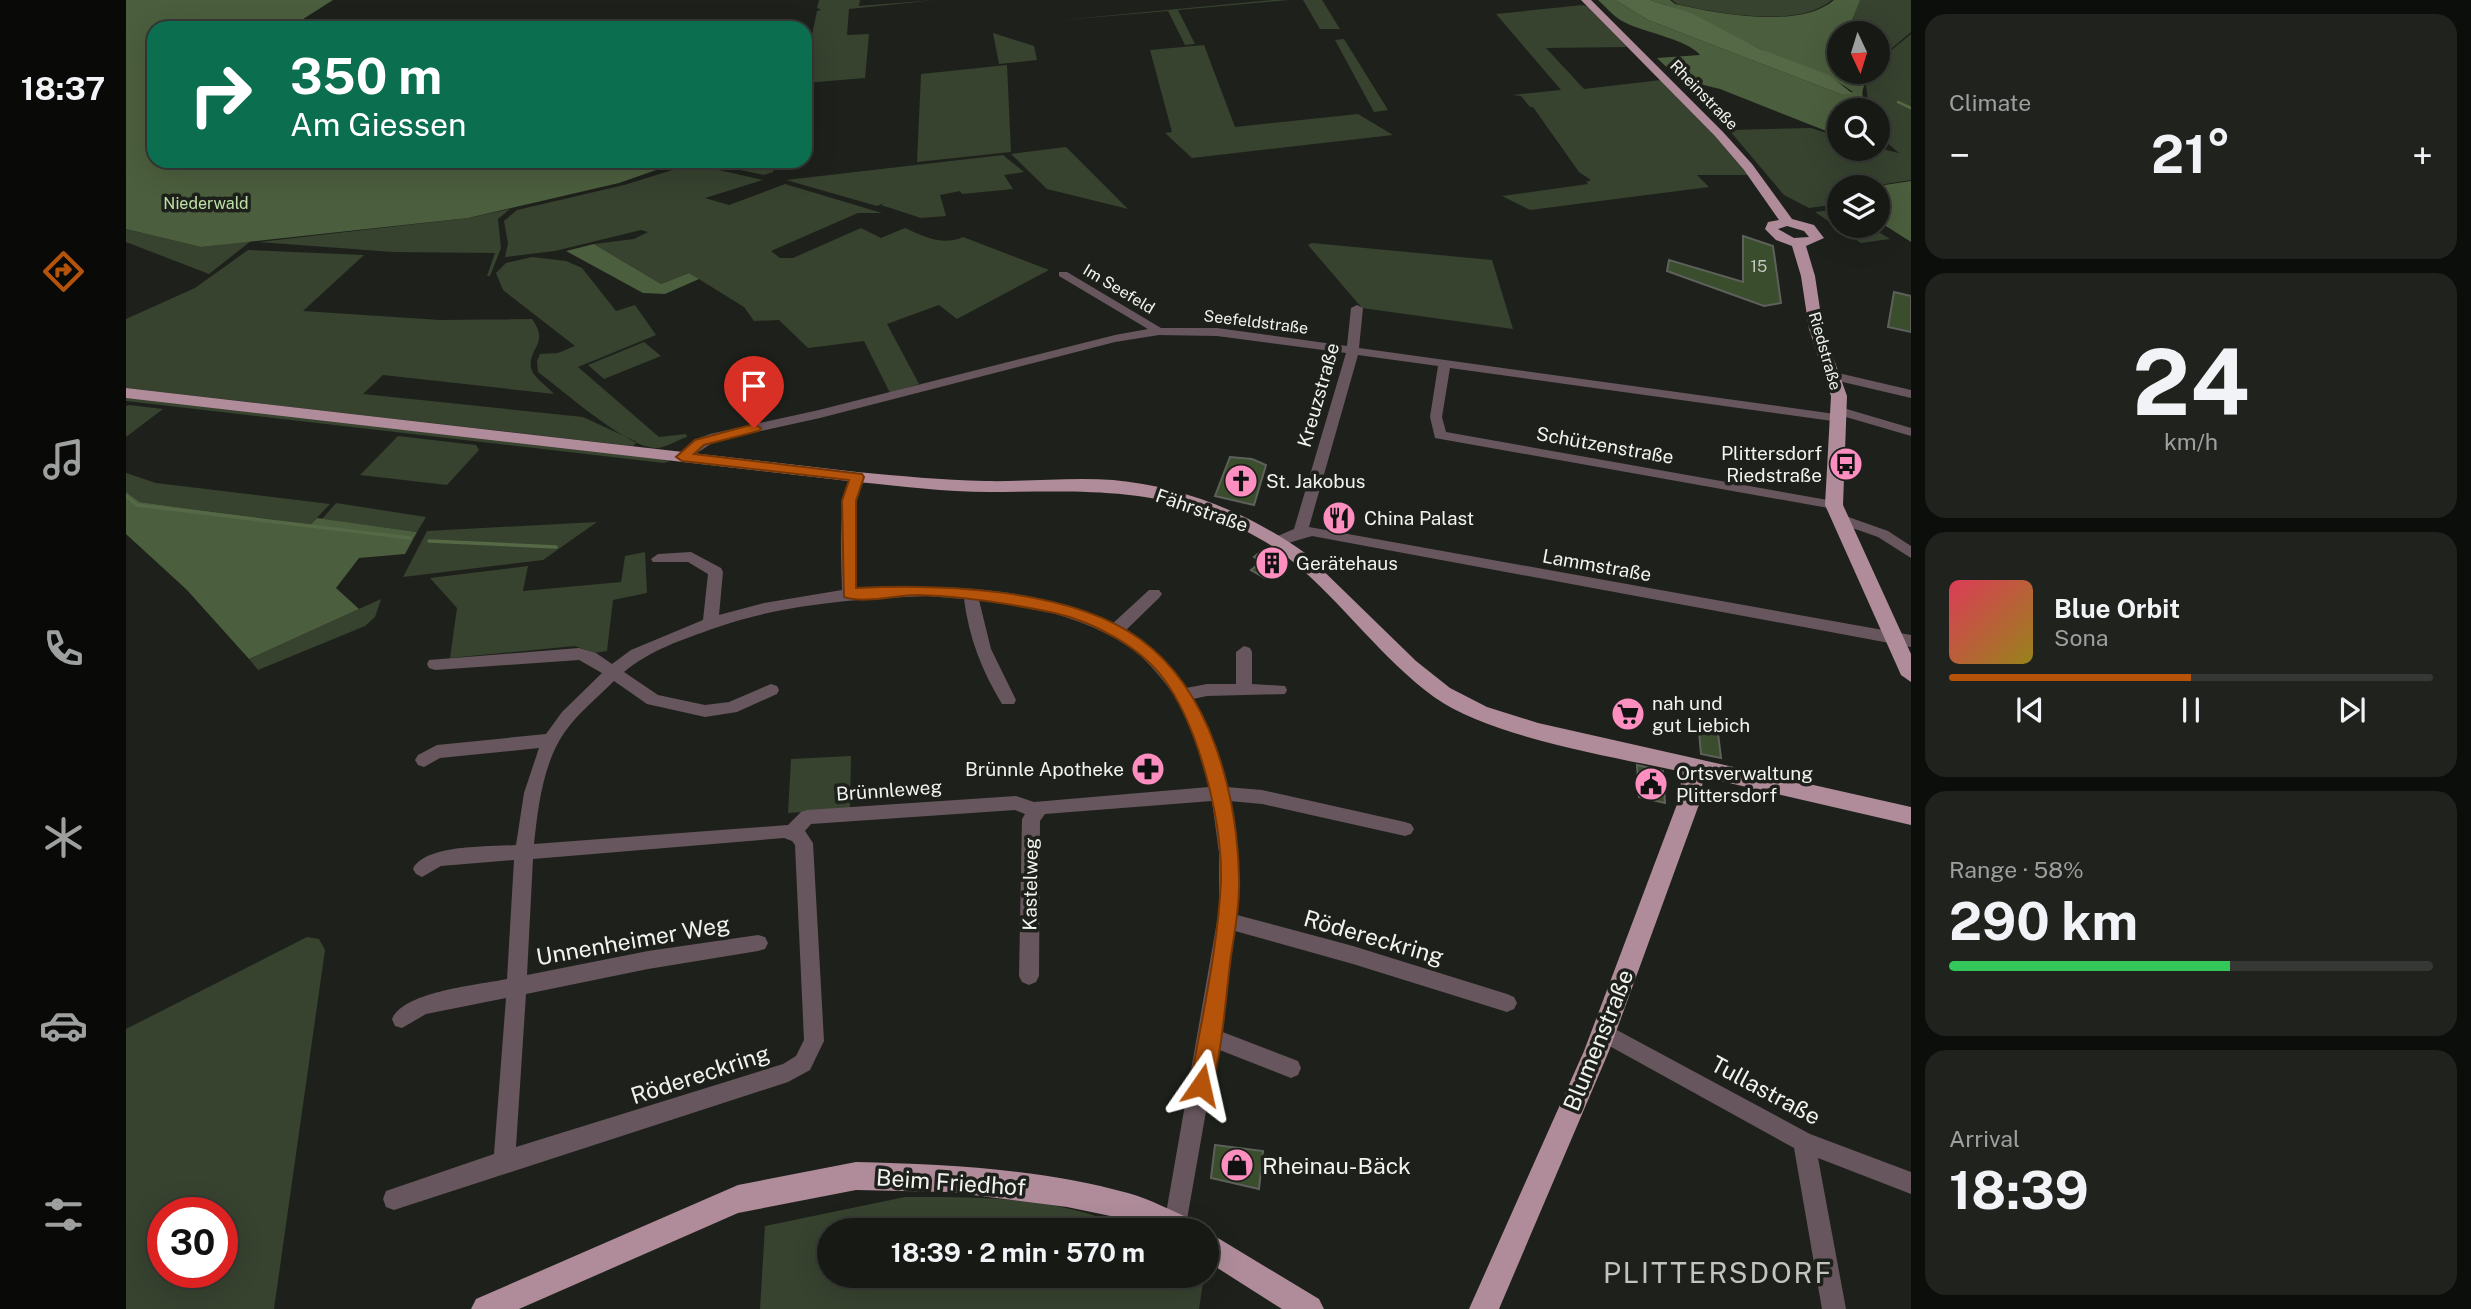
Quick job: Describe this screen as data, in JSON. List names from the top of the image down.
{
  "streets": {
    "main road": [
      "Rheinstraße",
      "Riedstraße",
      "Fährstraße",
      "Blumenstraße",
      "Beim Friedhof"
    ],
    "street": [
      "Im Seefeld",
      "Seefeldstraße",
      "Kreuzstraße",
      "Schützenstraße",
      "Lammstraße",
      "Brünnleweg",
      "Kastelweg",
      "Rödereckring",
      "Unnenheimer Weg",
      "Tullastraße"
    ]
  },
  "crossings": [
    ["Rheinstraße", "Riedstraße"],
    ["Im Seefeld", "Seefeldstraße"],
    ["Seefeldstraße", "Riedstraße"],
    ["Seefeldstraße", "Kreuzstraße"],
    ["Seefeldstraße", "Schützenstraße"],
    ["Seefeldstraße", "Fährstraße"],
    ["Riedstraße", "Schützenstraße"],
    ["Riedstraße", "Lammstraße"],
    ["Kreuzstraße", "Lammstraße"],
    ["Fährstraße", "Lammstraße"],
    ["Fährstraße", "Blumenstraße"],
    ["Brünnleweg", "Kastelweg"],
    ["Brünnleweg", "Rödereckring"],
    ["Blumenstraße", "Tullastraße"]
  ],
  "districts": ["PLITTERSDORF"],
  "parks": ["Niederwald"],
  "places": {
    "bus stop": ["Plittersdorf Riedstraße"],
    "church": ["St. Jakobus"],
    "restaurant": ["China Palast"],
    "building": ["Gerätehaus"],
    "supermarket": ["nah und gut Liebich"],
    "pharmacy": ["Brünnle Apotheke"],
    "public building": ["Ortsverwaltung Plittersdorf"],
    "shop": ["Rheinau-Bäck"]
  },
  "house_numbers": ["15"],
  "north": "bottom",
  "page": {
    "tabs": "18:37",
    "tile": [
      "Climate",
      ["24", "km/h"],
      ["Range · 58%", "290 km"],
      ["Arrival", "18:39"]
    ],
    "turn": ["350 m", "Am Giessen"],
    "heat": ["−", "21°", "+"],
    "song": ["Blue Orbit", "Sona"],
    "limit": "30",
    "trip": "18:39 · 2 min · 570 m"
  }
}
